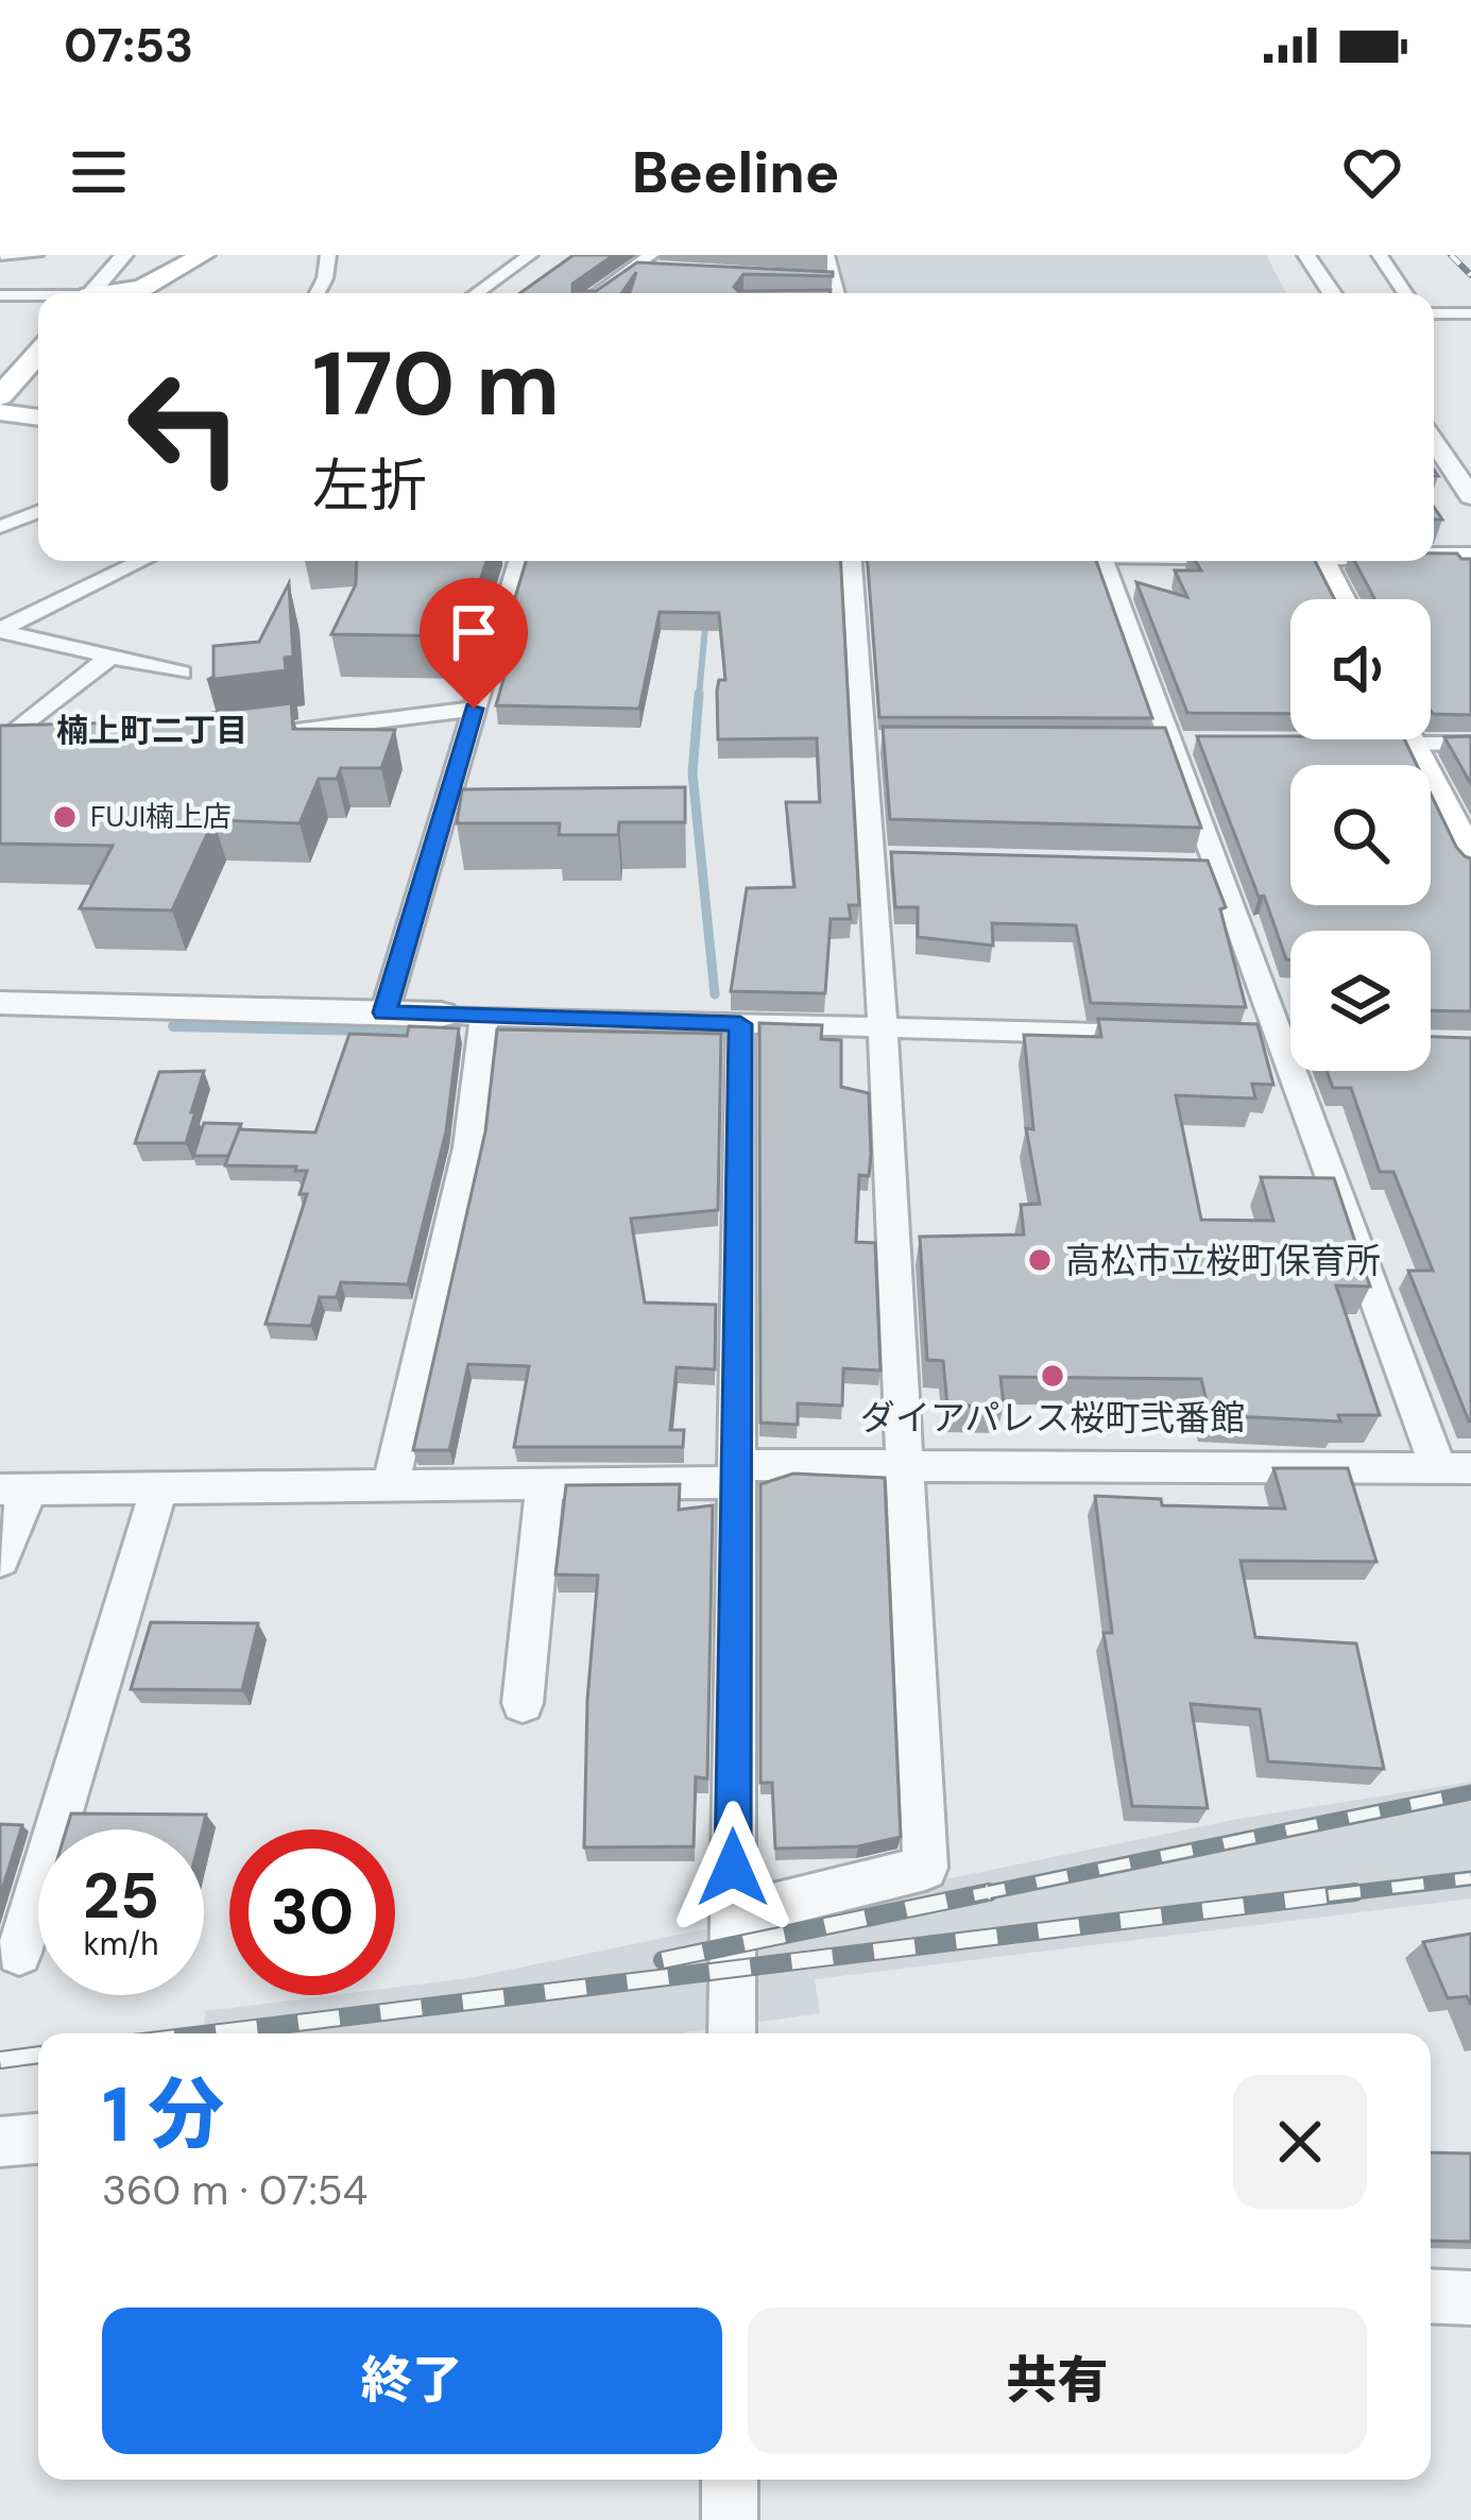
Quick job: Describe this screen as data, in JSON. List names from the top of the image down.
{
  "districts": ["楠上町二丁目"],
  "places": ["FUJI楠上店", "高松市立桜町保育所", "ダイアパレス桜町弐番館"],
  "page": {
    "status": "07:53",
    "header": "Beeline",
    "turn": ["170 m", "左折"],
    "speed": "25 km/h",
    "limit": "30",
    "heading": ["1 分", "360 m · 07:54"],
    "buttons": ["終了", "共有"]
  }
}
